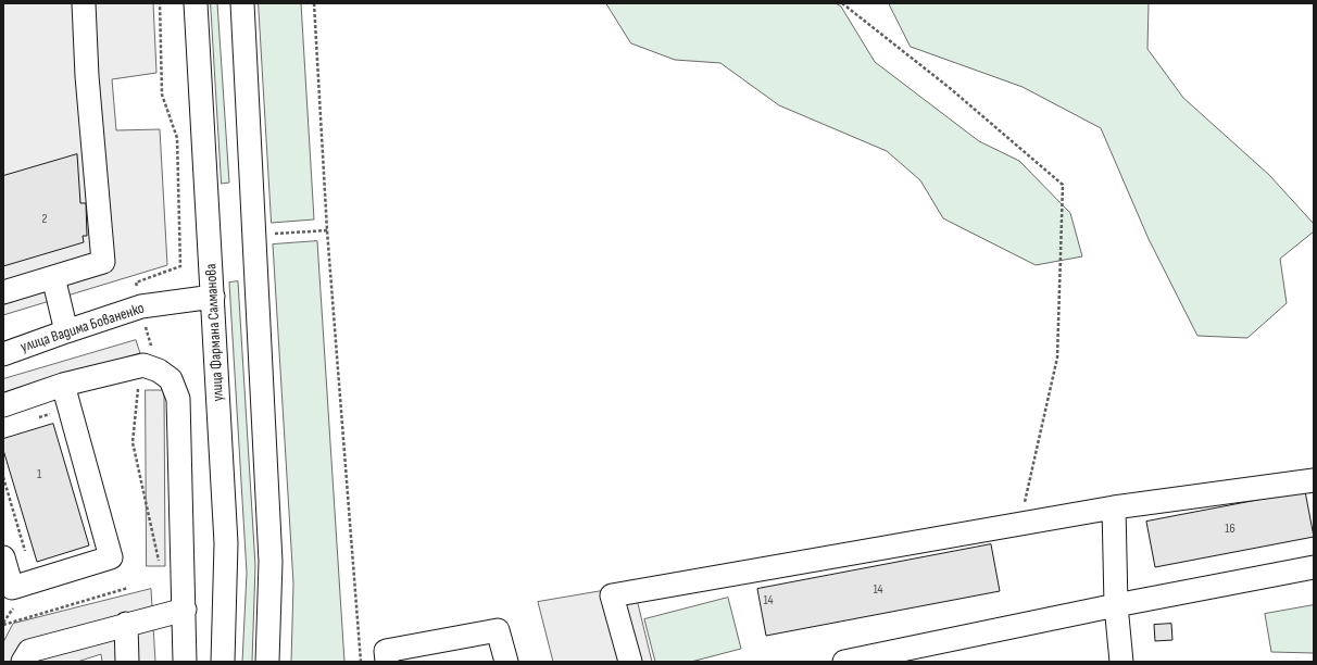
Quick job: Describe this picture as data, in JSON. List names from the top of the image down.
{
  "streets": {
    "street": ["улица Вадима Бованенко", "улица Фармана Салманова"]
  },
  "crossings": [
    ["улица Вадима Бованенко", "улица Фармана Салманова"]
  ],
  "house_numbers": [
    "2",
    "1",
    "16",
    "14",
    "14"
  ]
}
